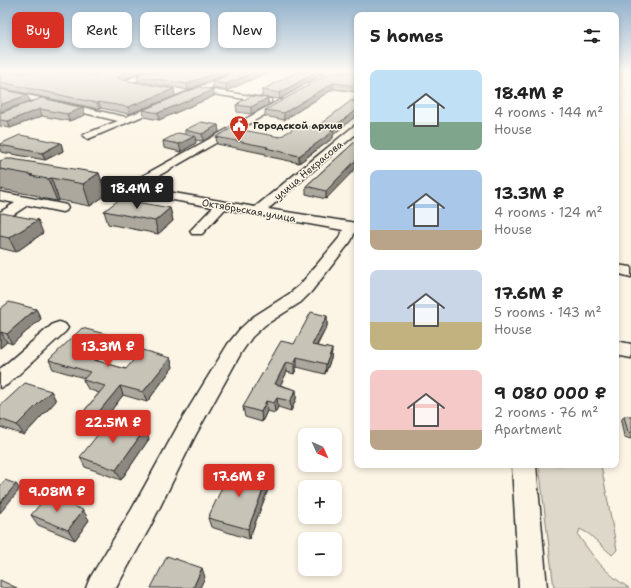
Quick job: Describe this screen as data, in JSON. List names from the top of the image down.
{
  "streets": {
    "street": ["улица Некрасова", "Октябрьская улица"]
  },
  "crossings": [
    ["улица Некрасова", "Октябрьская улица"]
  ],
  "places": {
    "public building": ["Городской архив"]
  },
  "north": "bottom right",
  "page": {
    "chip": [
      "Buy",
      "Rent",
      "Filters",
      "New"
    ],
    "heading": "5 homes",
    "list": [
      {
        "name": "18.4M ₽",
        "note": "4 rooms · 144 m² · House"
      },
      {
        "name": "13.3M ₽",
        "note": "4 rooms · 124 m² · House"
      },
      {
        "name": "17.6M ₽",
        "note": "5 rooms · 143 m² · House"
      },
      {
        "name": "9 080 000 ₽",
        "note": "2 rooms · 76 m² · Apartment"
      }
    ],
    "price": [
      "18.4M ₽",
      "13.3M ₽",
      "22.5M ₽",
      "17.6M ₽",
      "9.08M ₽"
    ],
    "map_buttons": ["+", "−"]
  }
}
